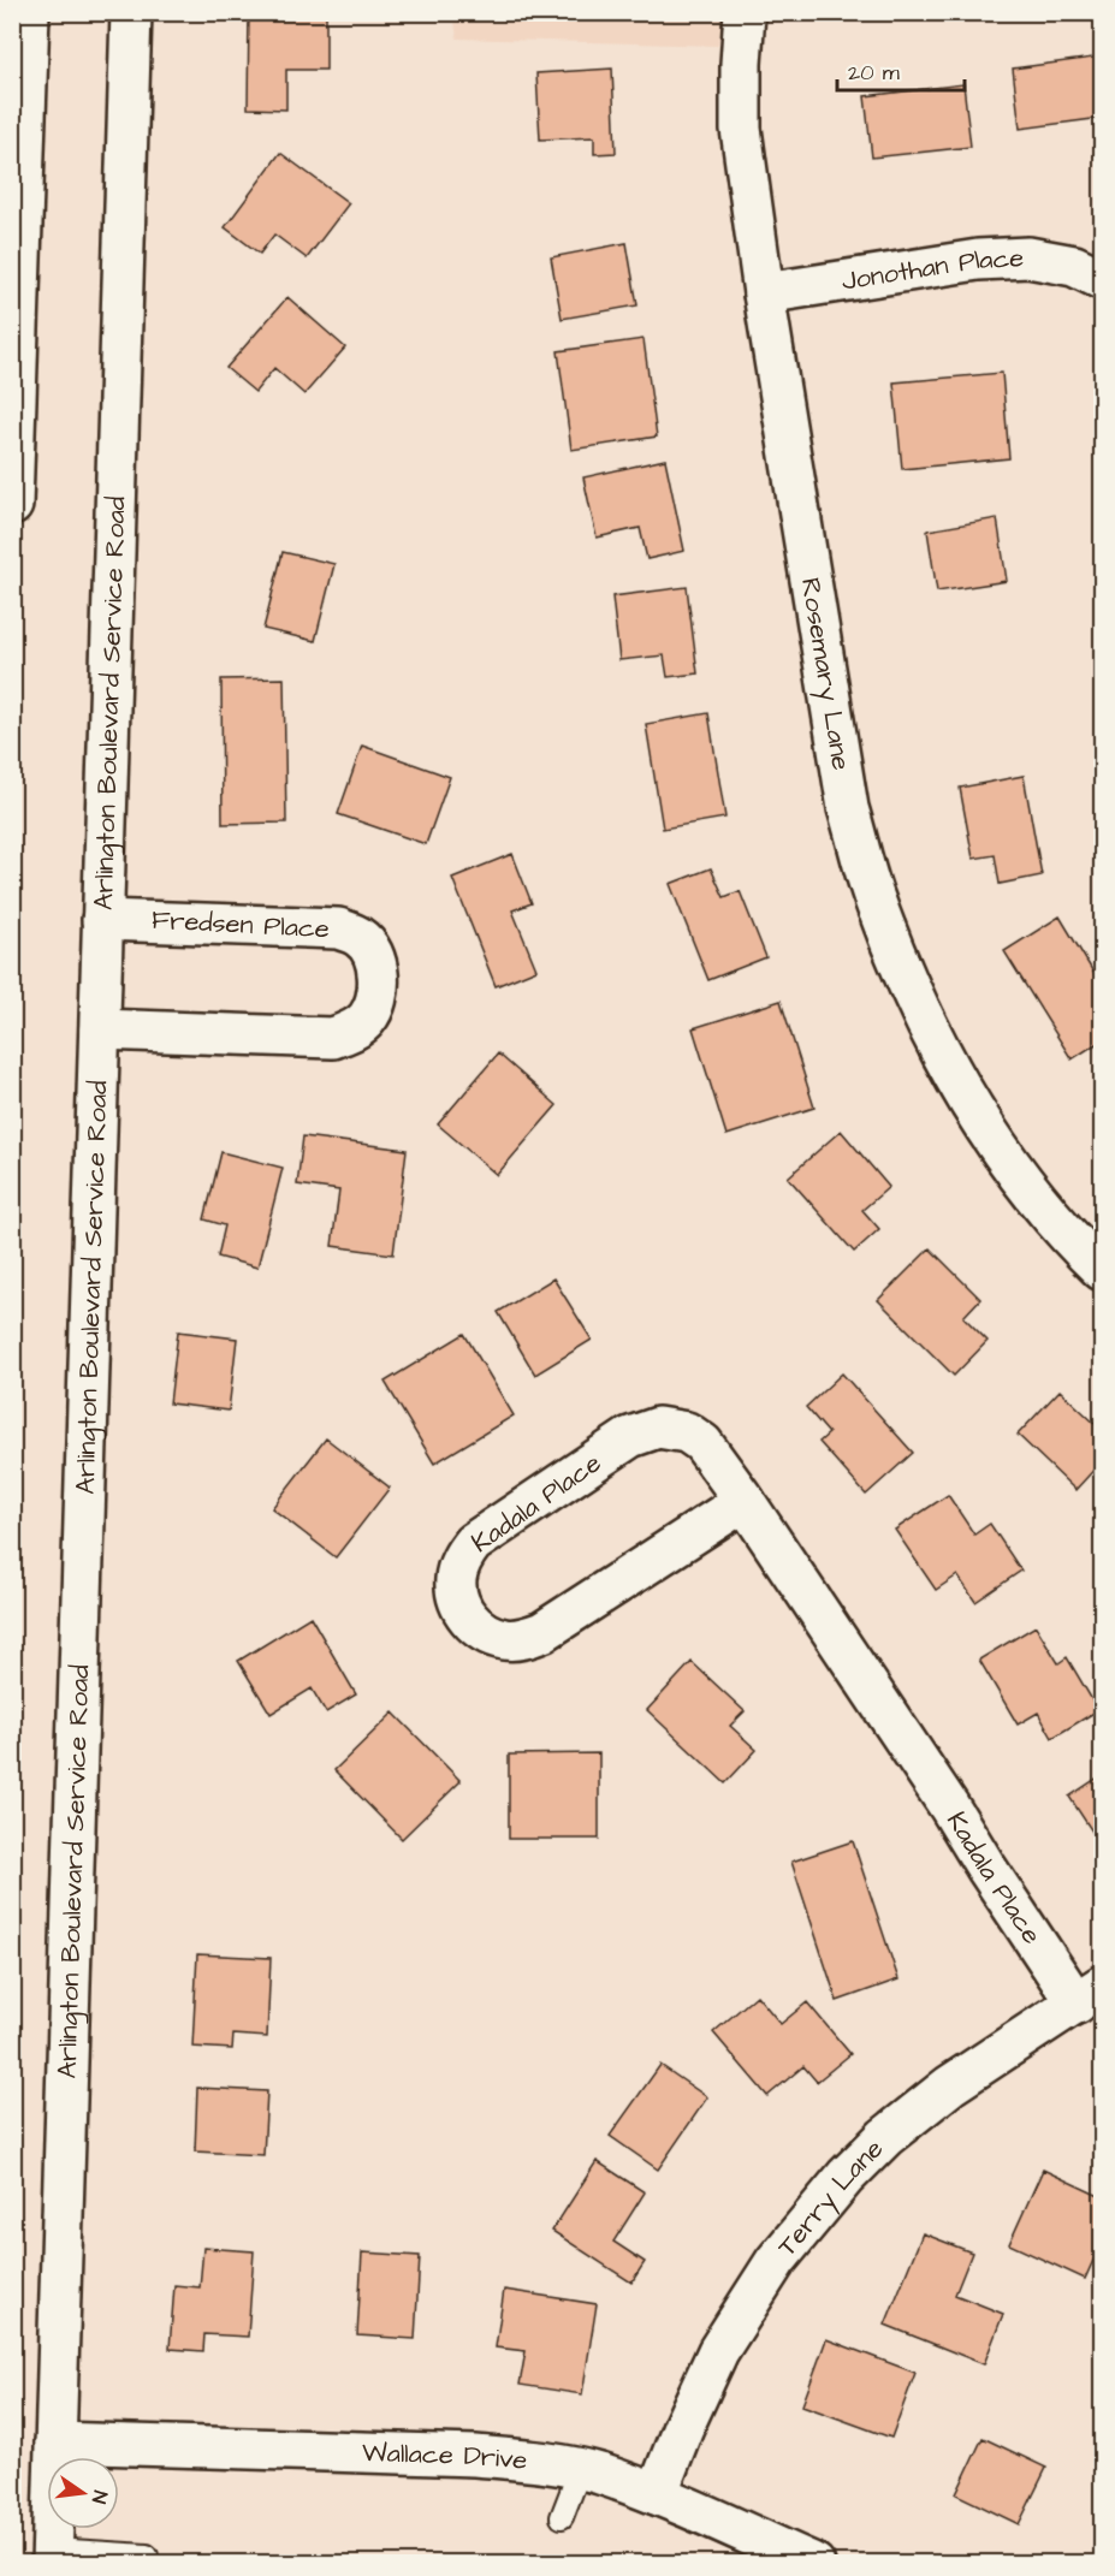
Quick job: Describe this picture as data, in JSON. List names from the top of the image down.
{
  "streets": {
    "main road": [
      "Jonothan Place",
      "Rosemary Lane",
      "Arlington Boulevard Service Road",
      "Fredsen Place",
      "Kadala Place",
      "Terry Lane",
      "Wallace Drive"
    ]
  },
  "crossings": [
    ["Jonothan Place", "Rosemary Lane"],
    ["Arlington Boulevard Service Road", "Fredsen Place"],
    ["Arlington Boulevard Service Road", "Wallace Drive"],
    ["Kadala Place", "Terry Lane"],
    ["Terry Lane", "Wallace Drive"]
  ],
  "scale_bar": "20 m",
  "north": "right"
}
